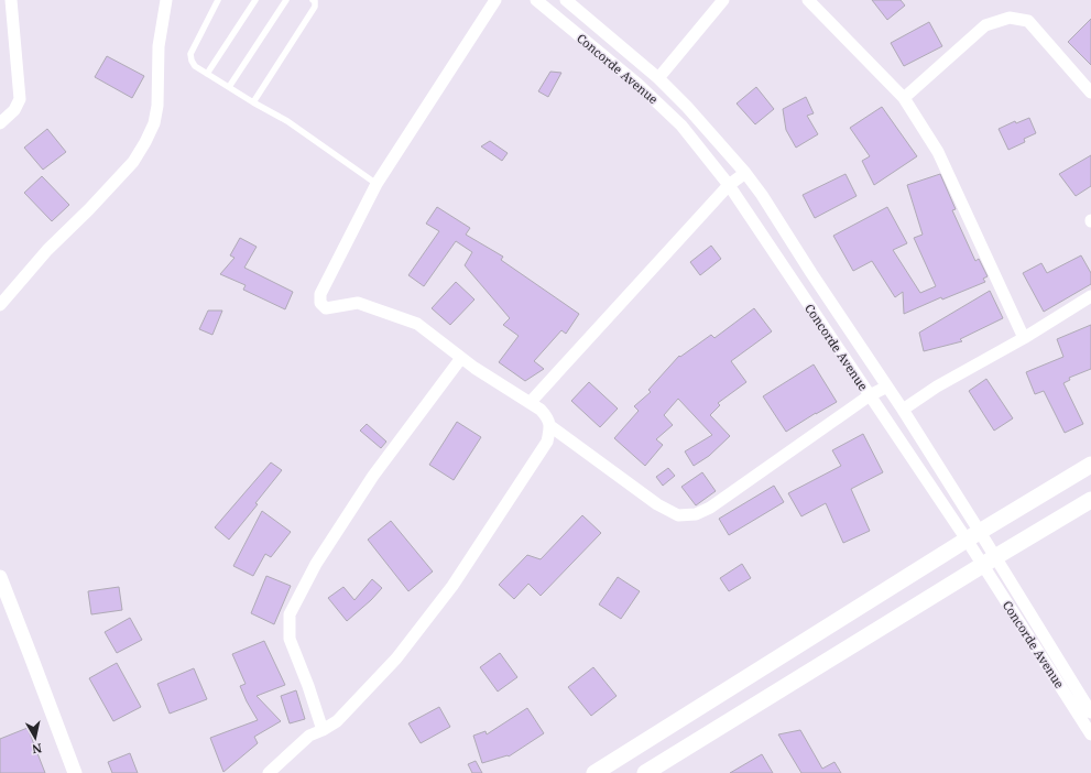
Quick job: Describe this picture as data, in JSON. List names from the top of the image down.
{
  "streets": {
    "street": ["Concorde Avenue"]
  },
  "north": "bottom"
}
